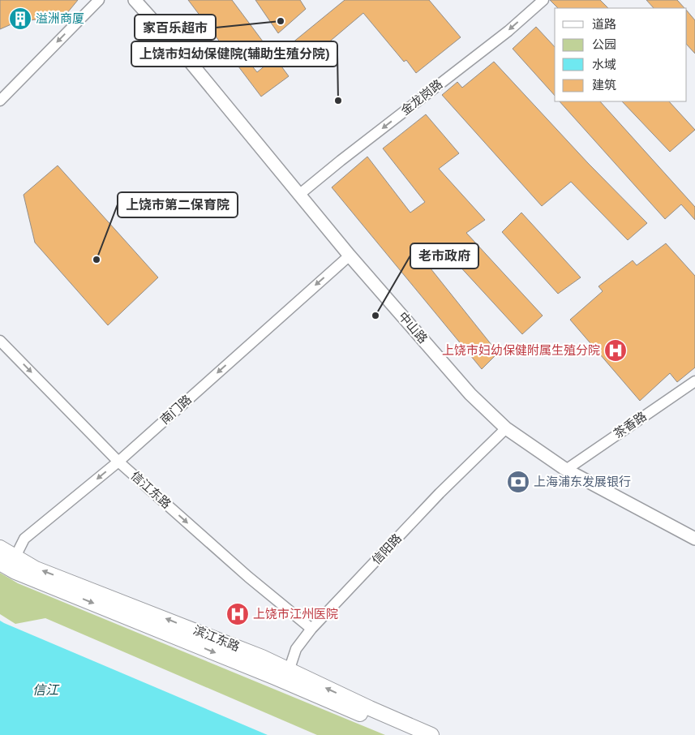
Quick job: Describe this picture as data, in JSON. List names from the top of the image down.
{
  "streets": {
    "main road": ["滨江东路"],
    "street": [
      "金龙岗路",
      "中山路",
      "南门路",
      "茶香路",
      "信江东路",
      "信阳路"
    ]
  },
  "crossings": [
    ["金龙岗路", "中山路"],
    ["中山路", "南门路"],
    ["中山路", "茶香路"],
    ["中山路", "信阳路"],
    ["南门路", "信江东路"],
    ["南门路", "滨江东路"],
    ["信江东路", "信阳路"],
    ["信阳路", "滨江东路"]
  ],
  "one_way": ["金龙岗路", "南门路", "信江东路"],
  "water": ["信江"],
  "places": {
    "building": ["溢洲商厦"],
    "other": [
      "家百乐超市",
      "上饶市妇幼保健院(辅助生殖分院)",
      "上饶市第二保育院",
      "老市政府"
    ],
    "hospital": ["上饶市妇幼保健附属生殖分院", "上饶市江州医院"],
    "bank": ["上海浦东发展银行"]
  },
  "legend": [
    "道路",
    "公园",
    "水域",
    "建筑"
  ]
}
